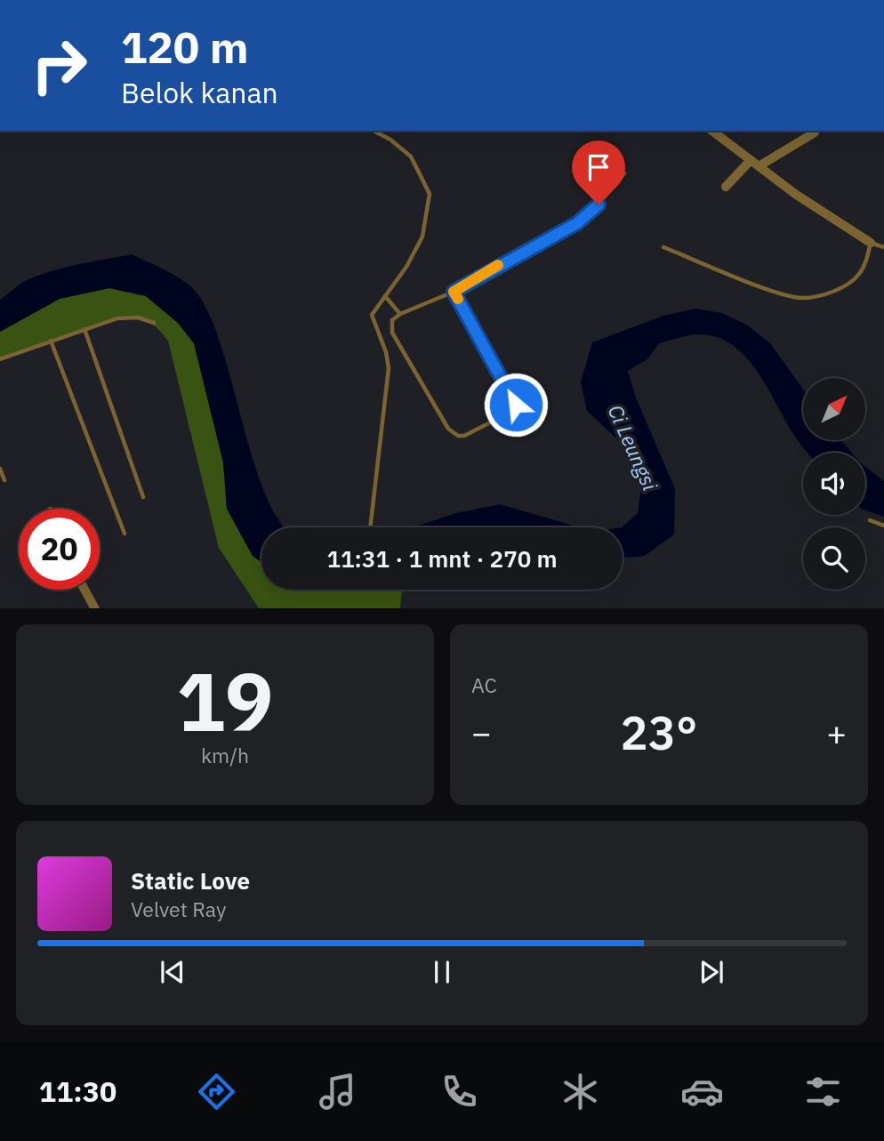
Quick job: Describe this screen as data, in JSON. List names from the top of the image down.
{
  "water": ["Ci Leungsi"],
  "north": "top right",
  "page": {
    "turn": ["120 m", "Belok kanan"],
    "limit": "20",
    "trip": "11:31 · 1 mnt · 270 m",
    "tile": [
      ["19", "km/h"],
      "AC"
    ],
    "heat": ["−", "23°", "+"],
    "song": ["Static Love", "Velvet Ray"],
    "tabs": "11:30"
  }
}
